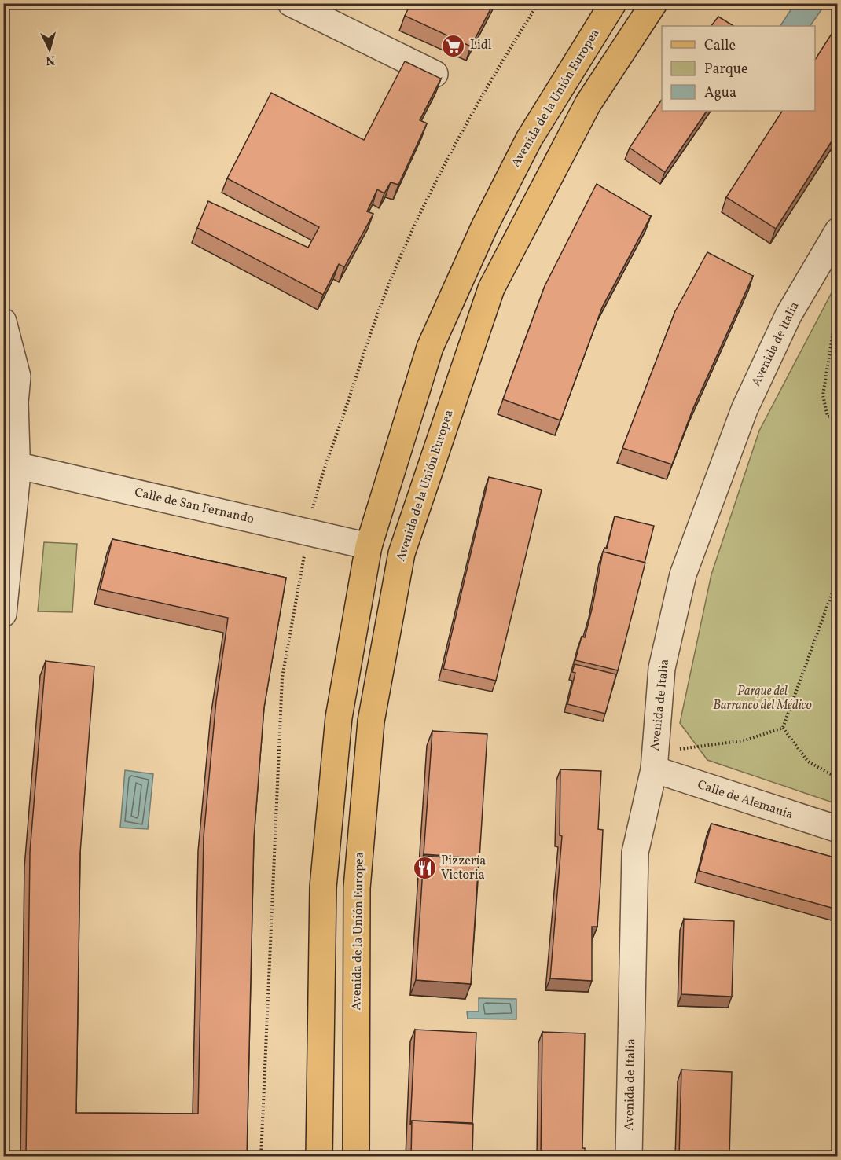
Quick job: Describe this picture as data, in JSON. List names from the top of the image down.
{
  "streets": {
    "main road": ["Avenida de la Unión Europea"],
    "street": ["Avenida de Italia", "Calle de San Fernando", "Calle de Alemania"]
  },
  "crossings": [
    ["Avenida de la Unión Europea", "Calle de San Fernando"],
    ["Avenida de Italia", "Calle de Alemania"]
  ],
  "parks": ["Parque del Barranco del Médico"],
  "places": {
    "supermarket": ["Lidl"],
    "restaurant": ["Pizzería Victoria"]
  },
  "legend": ["Calle", "Parque", "Agua"],
  "north": "bottom"
}
